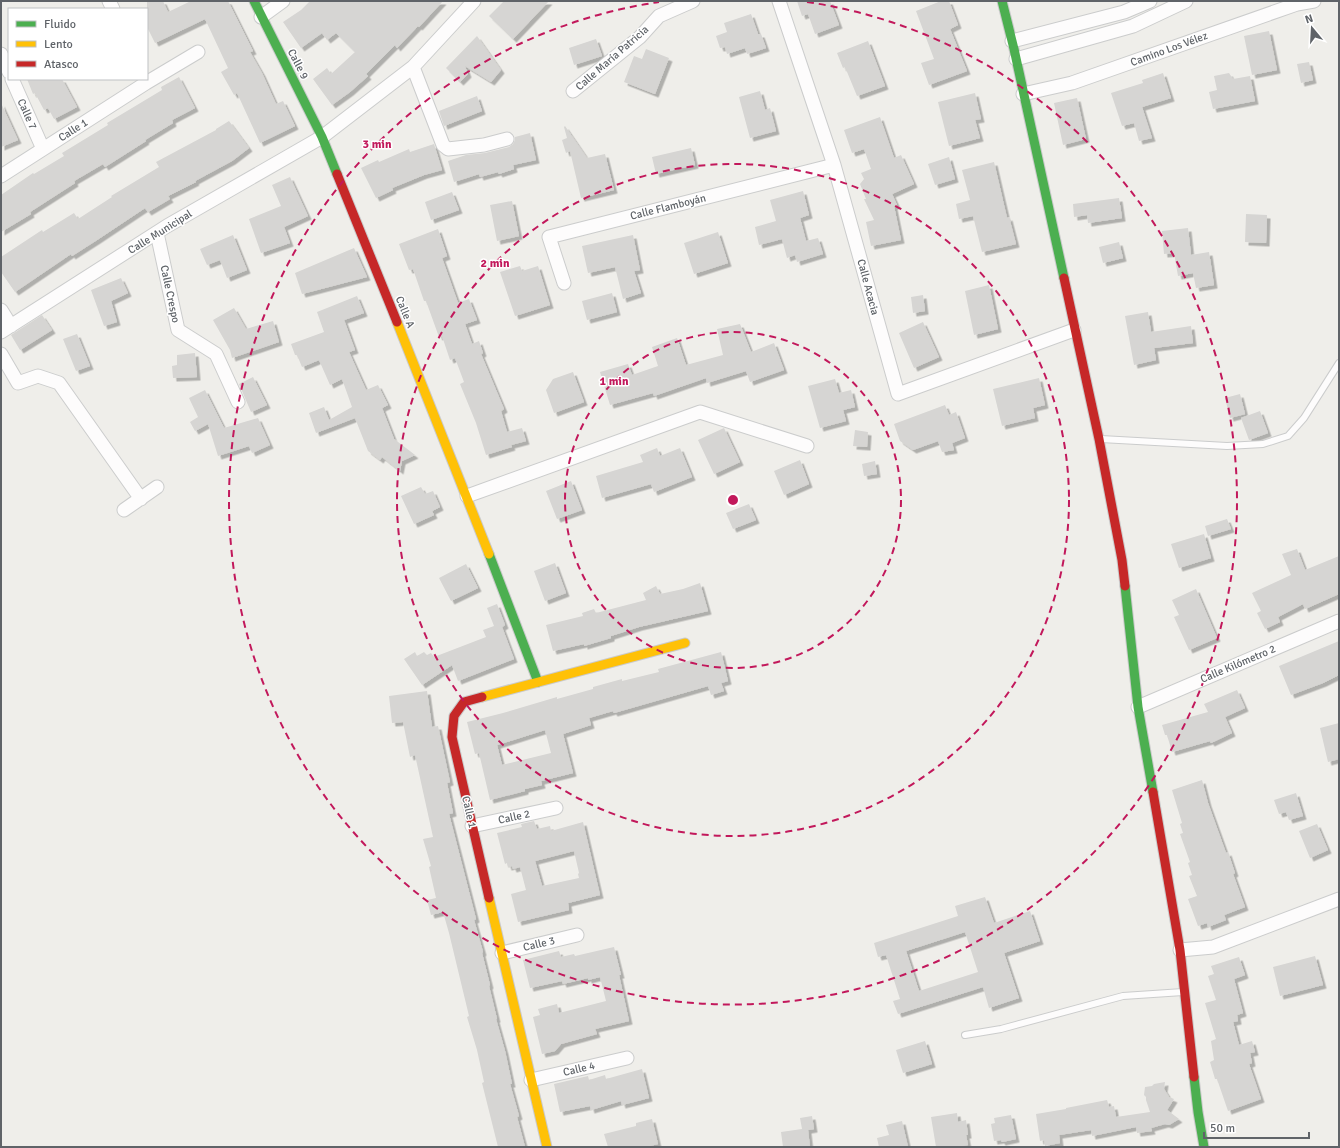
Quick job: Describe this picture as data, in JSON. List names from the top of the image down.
{
  "streets": {
    "street": [
      "Camino Los Vélez",
      "Calle María Patricia",
      "Calle 9",
      "Calle 7",
      "Calle 1",
      "Calle Flamboyán",
      "Calle Municipal",
      "Calle Acacia",
      "Calle Crespo",
      "Calle A",
      "Calle Kilómetro 2",
      "Calle 2",
      "Calle 3",
      "Calle 4"
    ]
  },
  "crossings": [
    ["Calle 9", "Calle Municipal"],
    ["Calle 9", "Calle A"],
    ["Calle 7", "Calle 1"],
    ["Calle 1", "Calle A"],
    ["Calle 1", "Calle 2"],
    ["Calle 1", "Calle 3"],
    ["Calle 1", "Calle 4"],
    ["Calle Flamboyán", "Calle Acacia"],
    ["Calle Municipal", "Calle Crespo"],
    ["Calle Municipal", "Calle A"]
  ],
  "legend": ["Fluido", "Lento", "Atasco"],
  "scale_bar": "50 m",
  "north": "top",
  "rings": ["3 min", "2 min", "1 min"]
}
